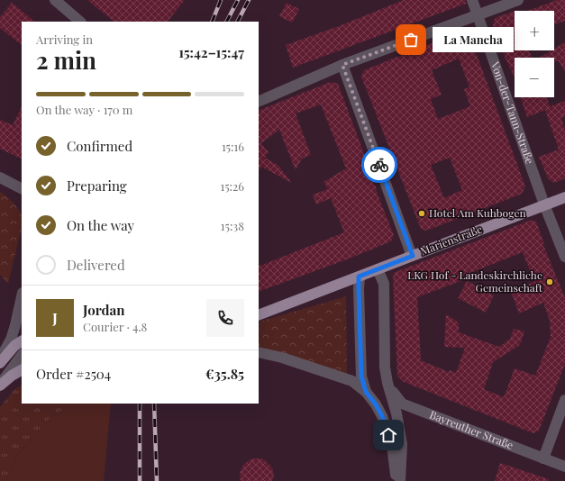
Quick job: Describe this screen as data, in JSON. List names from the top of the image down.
{
  "streets": {
    "main road": ["Marienstraße"],
    "street": ["Von-der-Tann-Straße", "Bayreuther Straße"]
  },
  "crossings": [
    ["Von-der-Tann-Straße", "Marienstraße"]
  ],
  "places": ["La Mancha", "Hotel Am Kuhbogen", "LKG Hof - Landeskirchliche Gemeinschaft"],
  "page": {
    "map_buttons": ["+", "−"],
    "heading": ["2 min", "Arriving in", "15:42–15:47"],
    "panel": [
      "Jordan",
      "Courier · 4.8",
      "Order #2504",
      "€35.85"
    ],
    "bubble": "La Mancha",
    "bar": "On the way · 170 m",
    "list": [
      ["Confirmed", "15:16"],
      ["Preparing", "15:26"],
      ["On the way", "15:38"],
      "Delivered"
    ],
    "round": "J"
  }
}
